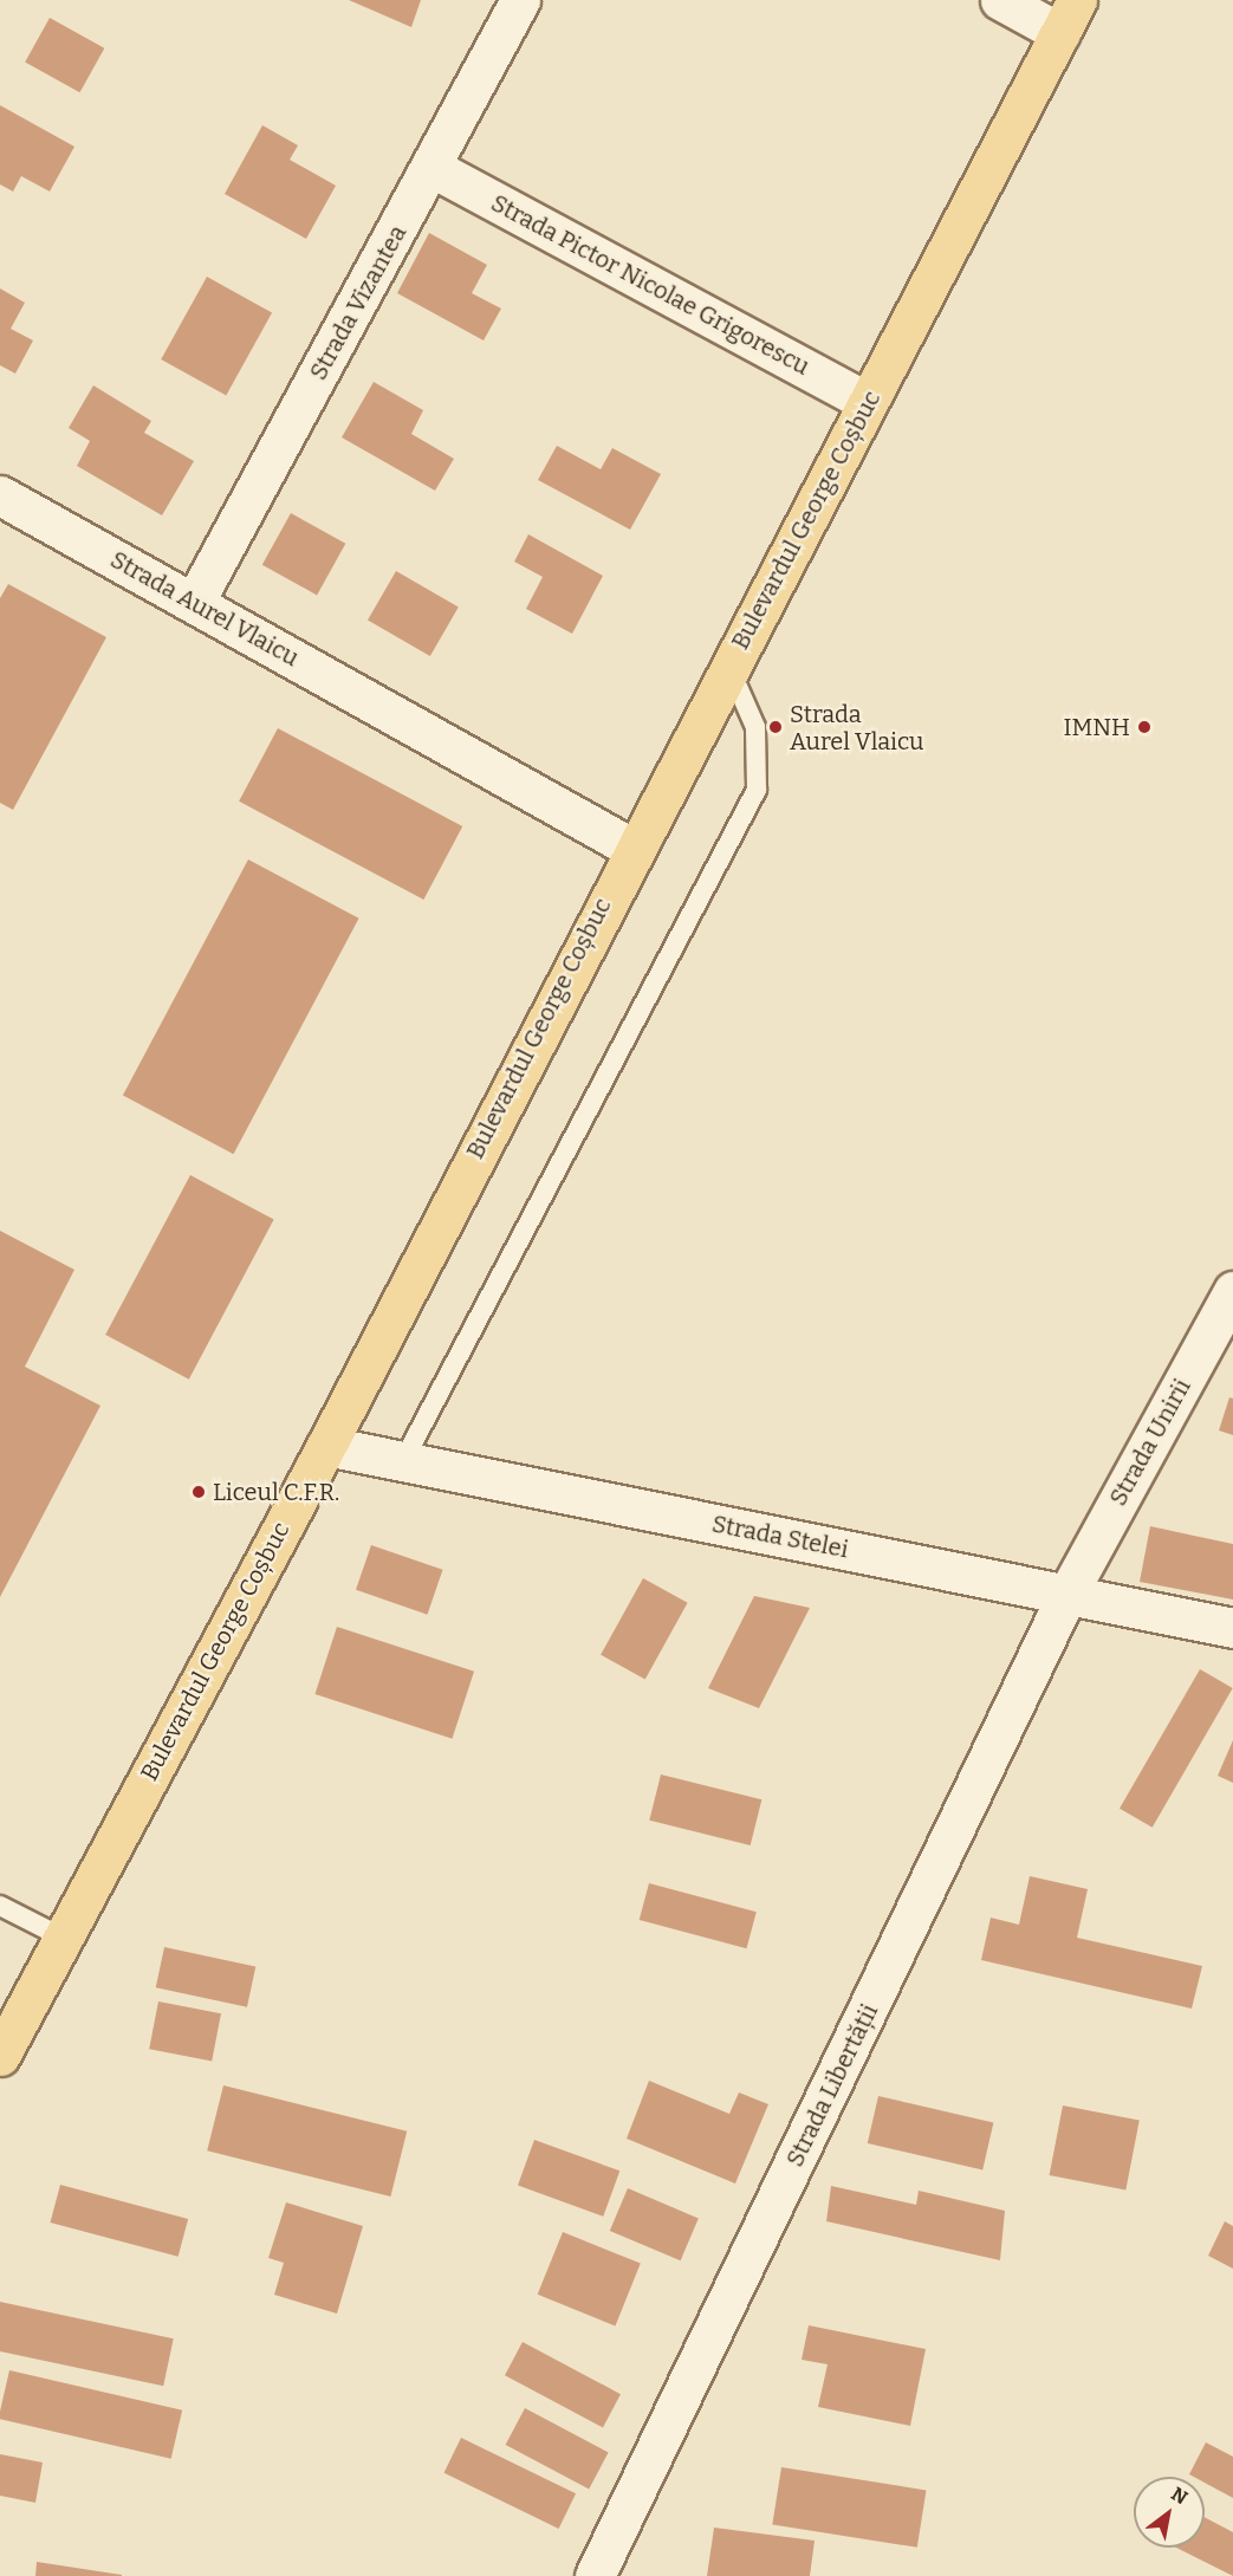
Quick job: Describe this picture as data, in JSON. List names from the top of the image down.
{
  "streets": {
    "main road": ["Bulevardul George Coșbuc"],
    "street": [
      "Strada Pictor Nicolae Grigorescu",
      "Strada Vizantea",
      "Strada Aurel Vlaicu",
      "Strada Unirii",
      "Strada Stelei",
      "Strada Libertății"
    ]
  },
  "crossings": [
    ["Strada Pictor Nicolae Grigorescu", "Strada Vizantea"],
    ["Strada Pictor Nicolae Grigorescu", "Bulevardul George Coșbuc"],
    ["Strada Vizantea", "Strada Aurel Vlaicu"],
    ["Bulevardul George Coșbuc", "Strada Aurel Vlaicu"],
    ["Bulevardul George Coșbuc", "Strada Stelei"],
    ["Strada Unirii", "Strada Stelei"],
    ["Strada Unirii", "Strada Libertății"],
    ["Strada Stelei", "Strada Libertății"]
  ],
  "places": ["Strada Aurel Vlaicu", "IMNH", "Liceul C.F.R."],
  "north": "top right"
}
